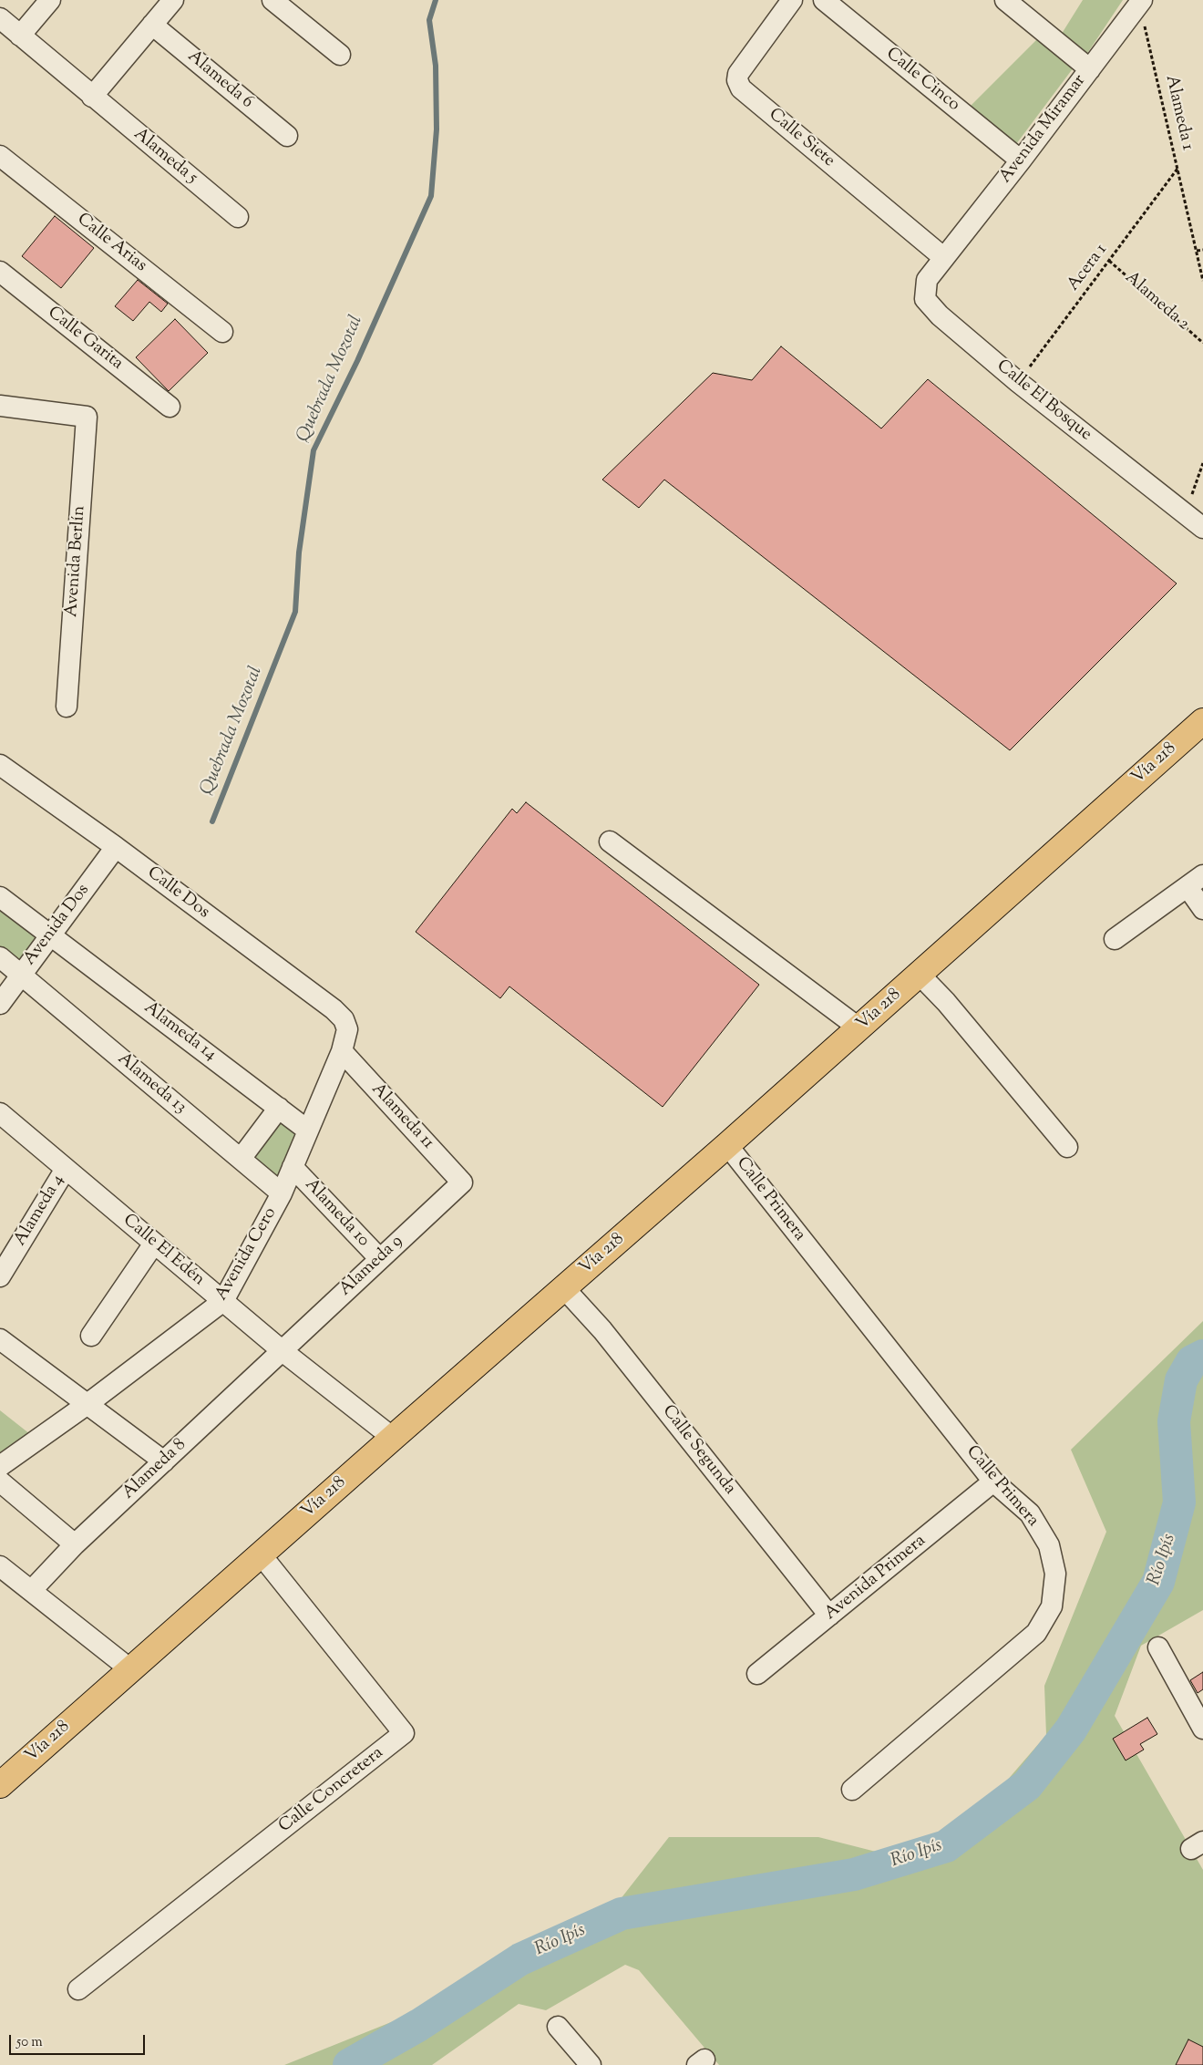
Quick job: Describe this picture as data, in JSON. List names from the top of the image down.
{
  "streets": {
    "main road": ["Vía 218"],
    "street": [
      "Alameda 6",
      "Calle Cinco",
      "Avenida Miramar",
      "Calle Siete",
      "Alameda 5",
      "Calle Arias",
      "Calle Garita",
      "Calle El Bosque",
      "Avenida Berlín",
      "Calle Dos",
      "Avenida Dos",
      "Alameda 14",
      "Alameda 13",
      "Alameda 11",
      "Calle Primera",
      "Alameda 4",
      "Alameda 10",
      "Calle El Edén",
      "Avenida Cero",
      "Alameda 9",
      "Calle Segunda",
      "Alameda 8",
      "Avenida Primera",
      "Calle Concretera"
    ],
    "path": ["Alameda 1", "Acera 1", "Alameda 2"]
  },
  "crossings": [
    ["Calle Cinco", "Avenida Miramar"],
    ["Alameda 1", "Avenida Miramar"],
    ["Alameda 1", "Acera 1"],
    ["Avenida Miramar", "Calle Siete"],
    ["Avenida Miramar", "Calle El Bosque"],
    ["Calle Siete", "Calle El Bosque"],
    ["Acera 1", "Alameda 2"],
    ["Acera 1", "Calle El Bosque"],
    ["Vía 218", "Calle Primera"],
    ["Vía 218", "Calle El Edén"],
    ["Vía 218", "Calle Segunda"],
    ["Vía 218", "Calle Concretera"],
    ["Calle Dos", "Avenida Dos"],
    ["Calle Dos", "Avenida Cero"],
    ["Avenida Dos", "Alameda 14"],
    ["Avenida Dos", "Alameda 13"],
    ["Alameda 14", "Avenida Cero"],
    ["Alameda 13", "Avenida Cero"],
    ["Alameda 11", "Avenida Cero"],
    ["Alameda 11", "Alameda 9"],
    ["Calle Primera", "Avenida Primera"],
    ["Alameda 4", "Calle El Edén"],
    ["Alameda 10", "Avenida Cero"],
    ["Alameda 10", "Alameda 9"],
    ["Calle El Edén", "Avenida Cero"],
    ["Calle El Edén", "Alameda 9"],
    ["Calle El Edén", "Alameda 8"],
    ["Alameda 9", "Alameda 8"],
    ["Calle Segunda", "Avenida Primera"]
  ],
  "water": ["Quebrada Mozotal", "Río Ipís"],
  "scale_bar": "50 m"
}
